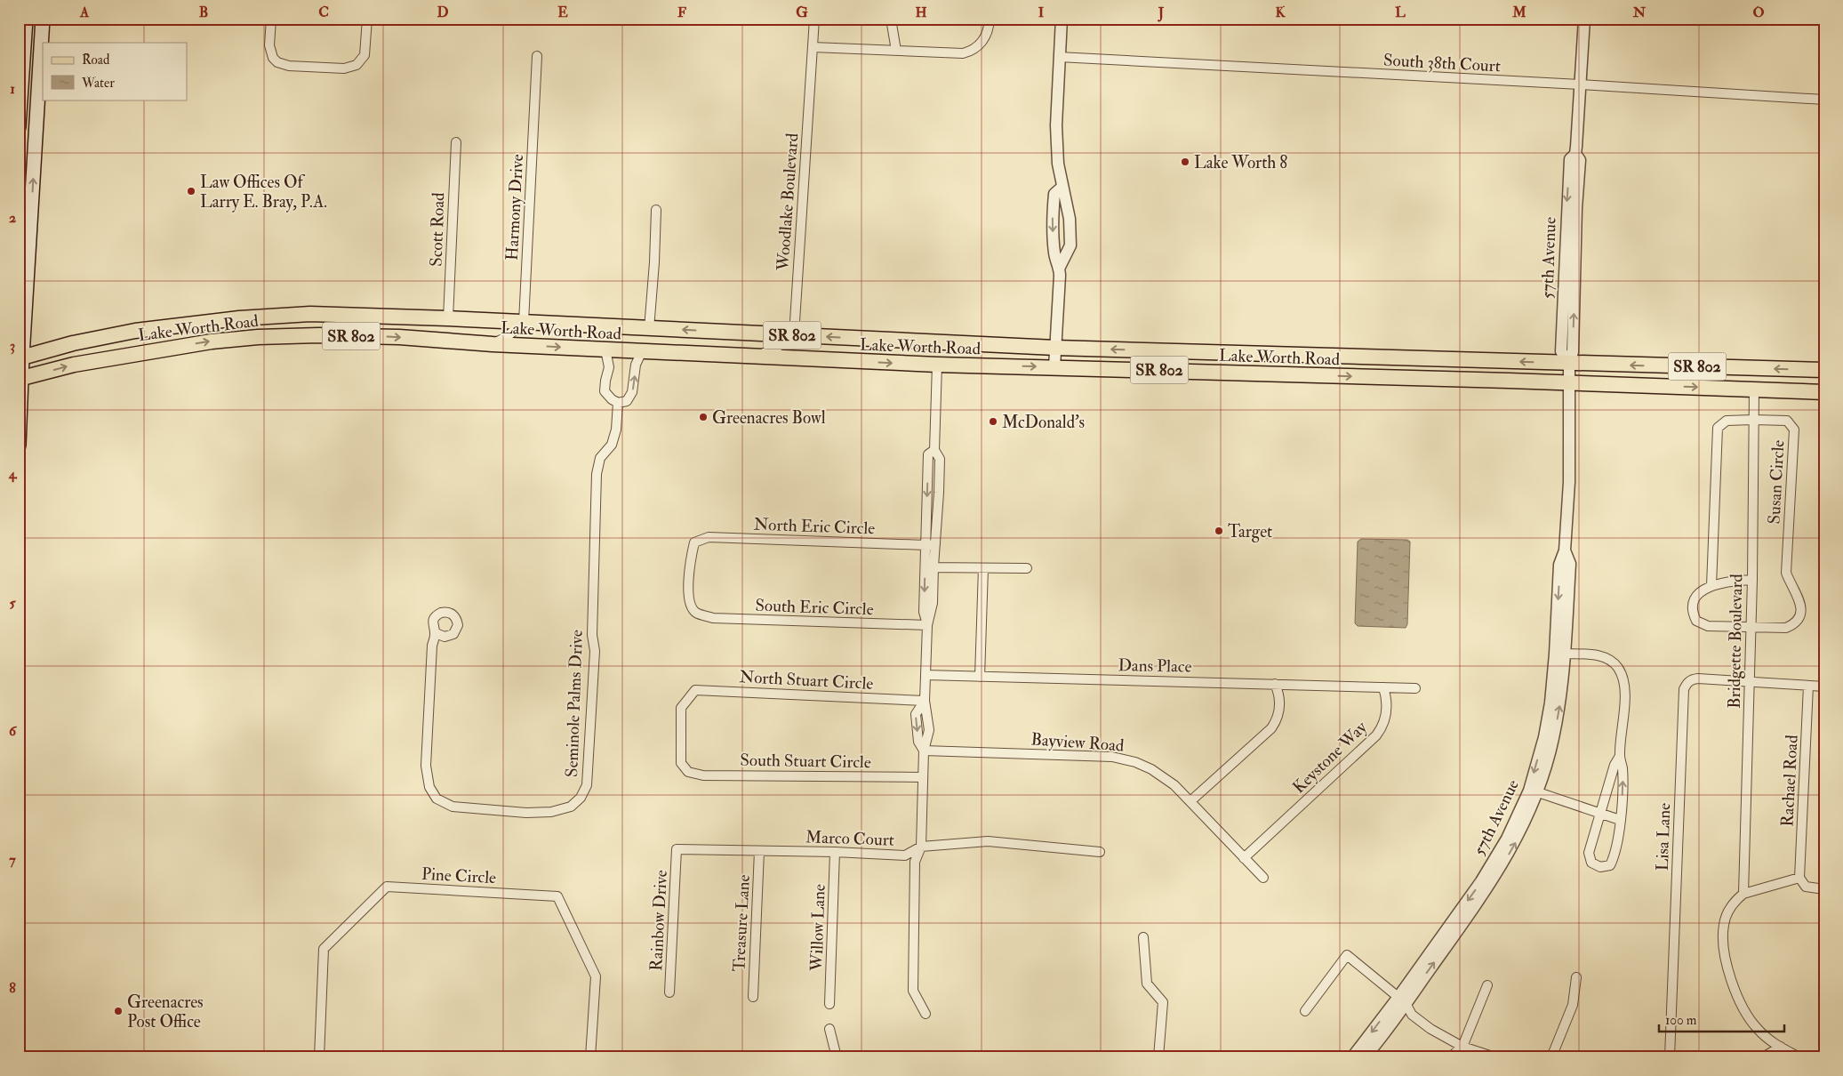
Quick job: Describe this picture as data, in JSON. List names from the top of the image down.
{
  "streets": {
    "main road": ["Lake Worth Road", "SR 802"],
    "street": [
      "South 38th Court",
      "Woodlake Boulevard",
      "Harmony Drive",
      "Scott Road",
      "57th Avenue",
      "Susan Circle",
      "North Eric Circle",
      "South Eric Circle",
      "Bridgette Boulevard",
      "Dans Place",
      "North Stuart Circle",
      "Seminole Palms Drive",
      "Bayview Road",
      "Keystone Way",
      "South Stuart Circle",
      "Rachael Road",
      "Lisa Lane",
      "Marco Court",
      "Pine Circle",
      "Rainbow Drive",
      "Treasure Lane",
      "Willow Lane"
    ]
  },
  "crossings": [
    ["South 38th Court", "57th Avenue"],
    ["Woodlake Boulevard", "Lake Worth Road"],
    ["Harmony Drive", "Lake Worth Road"],
    ["Scott Road", "Lake Worth Road"],
    ["57th Avenue", "Lake Worth Road"],
    ["Lake Worth Road", "Bridgette Boulevard"],
    ["Susan Circle", "Bridgette Boulevard"],
    ["North Eric Circle", "South Eric Circle"],
    ["Bridgette Boulevard", "Lisa Lane"],
    ["Dans Place", "Keystone Way"],
    ["North Stuart Circle", "South Stuart Circle"],
    ["Bayview Road", "Keystone Way"],
    ["Marco Court", "Rainbow Drive"],
    ["Marco Court", "Treasure Lane"],
    ["Marco Court", "Willow Lane"]
  ],
  "places": [
    "Lake Worth 8",
    "Law Offices Of Larry E. Bray, P.A.",
    "Greenacres Bowl",
    "McDonald's",
    "Target",
    "Greenacres Post Office"
  ],
  "legend": ["Road", "Water"],
  "scale_bar": "100 m",
  "grid": {
    "columns": [
      "A",
      "B",
      "C",
      "D",
      "E",
      "F",
      "G",
      "H",
      "I",
      "J",
      "K",
      "L",
      "M",
      "N",
      "O"
    ],
    "rows": [
      "1",
      "2",
      "3",
      "4",
      "5",
      "6",
      "7",
      "8"
    ]
  }
}
